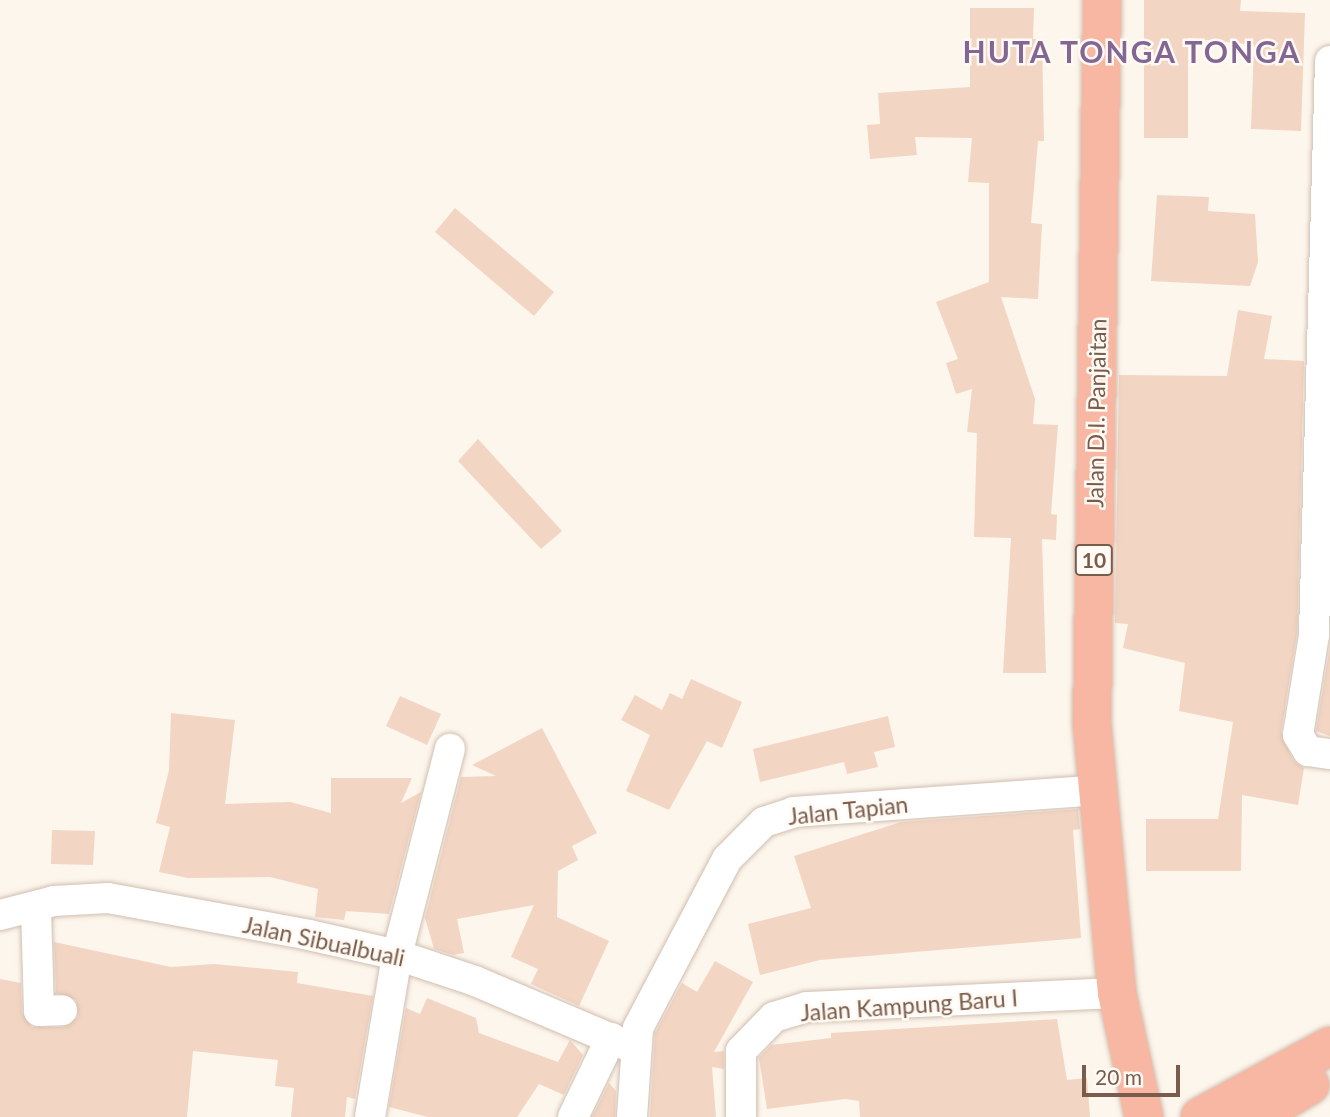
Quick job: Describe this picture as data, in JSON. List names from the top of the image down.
{
  "streets": {
    "highway": ["Jalan D.I. Panjaitan", "10"],
    "street": ["Jalan Tapian", "Jalan Sibualbuali", "Jalan Kampung Baru I"]
  },
  "crossings": [
    ["Jalan D.I. Panjaitan", "Jalan Tapian"],
    ["Jalan D.I. Panjaitan", "Jalan Kampung Baru I"],
    ["Jalan Tapian", "Jalan Sibualbuali"]
  ],
  "districts": ["HUTA TONGA TONGA"],
  "scale_bar": "20 m"
}
